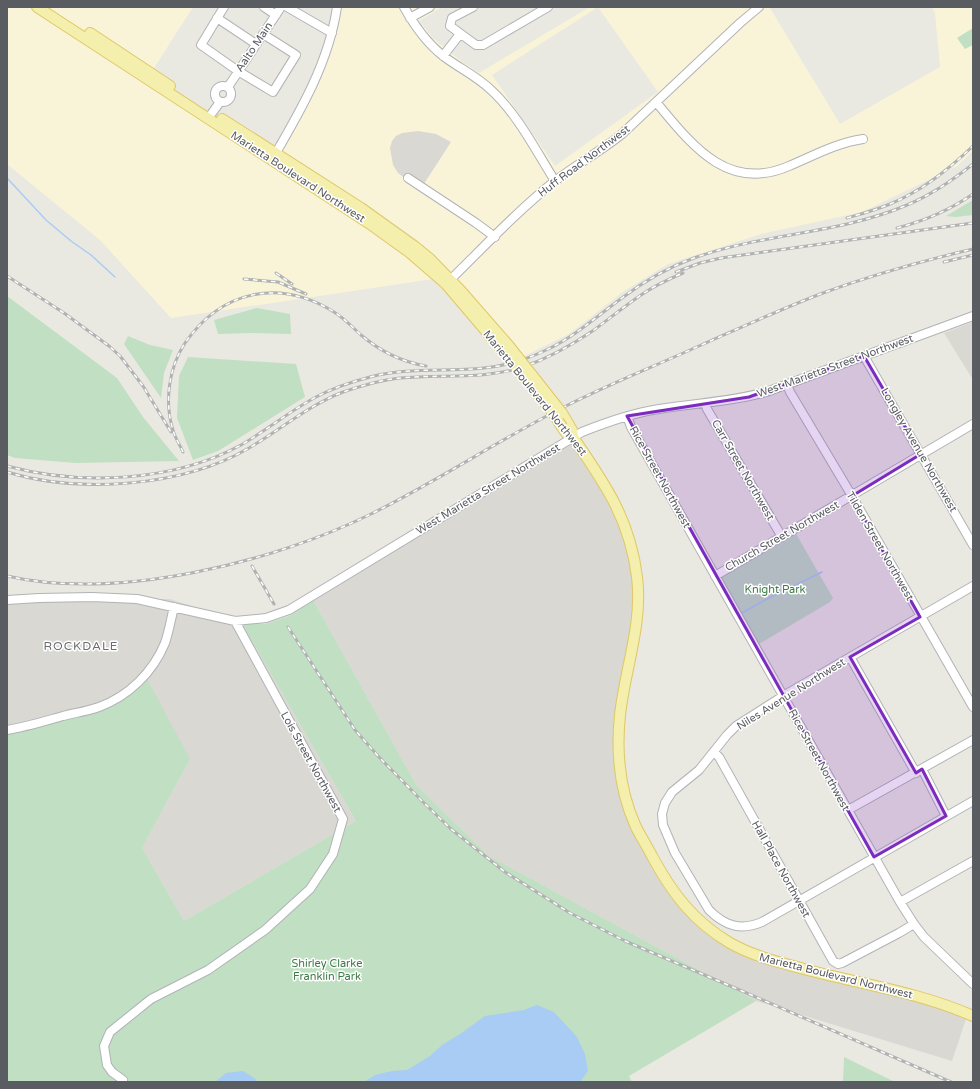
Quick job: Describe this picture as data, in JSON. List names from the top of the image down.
{
  "streets": {
    "main road": ["Marietta Boulevard Northwest"],
    "street": [
      "Aalto Main",
      "Huff Road Northwest",
      "West Marietta Street Northwest",
      "Longley Avenue Northwest",
      "Carr Street Northwest",
      "Rice Street Northwest",
      "Church Street Northwest",
      "Tilden Street Northwest",
      "Niles Avenue Northwest",
      "Lois Street Northwest",
      "Hall Place Northwest"
    ]
  },
  "crossings": [
    ["Huff Road Northwest", "Marietta Boulevard Northwest"],
    ["Marietta Boulevard Northwest", "West Marietta Street Northwest"],
    ["West Marietta Street Northwest", "Longley Avenue Northwest"],
    ["West Marietta Street Northwest", "Carr Street Northwest"],
    ["West Marietta Street Northwest", "Rice Street Northwest"],
    ["West Marietta Street Northwest", "Tilden Street Northwest"],
    ["West Marietta Street Northwest", "Lois Street Northwest"],
    ["Longley Avenue Northwest", "Church Street Northwest"],
    ["Carr Street Northwest", "Church Street Northwest"],
    ["Rice Street Northwest", "Church Street Northwest"],
    ["Rice Street Northwest", "Niles Avenue Northwest"],
    ["Rice Street Northwest", "Hall Place Northwest"],
    ["Church Street Northwest", "Tilden Street Northwest"],
    ["Tilden Street Northwest", "Niles Avenue Northwest"],
    ["Niles Avenue Northwest", "Hall Place Northwest"]
  ],
  "districts": ["ROCKDALE"],
  "parks": ["Knight Park", "Shirley Clarke Franklin Park"]
}
